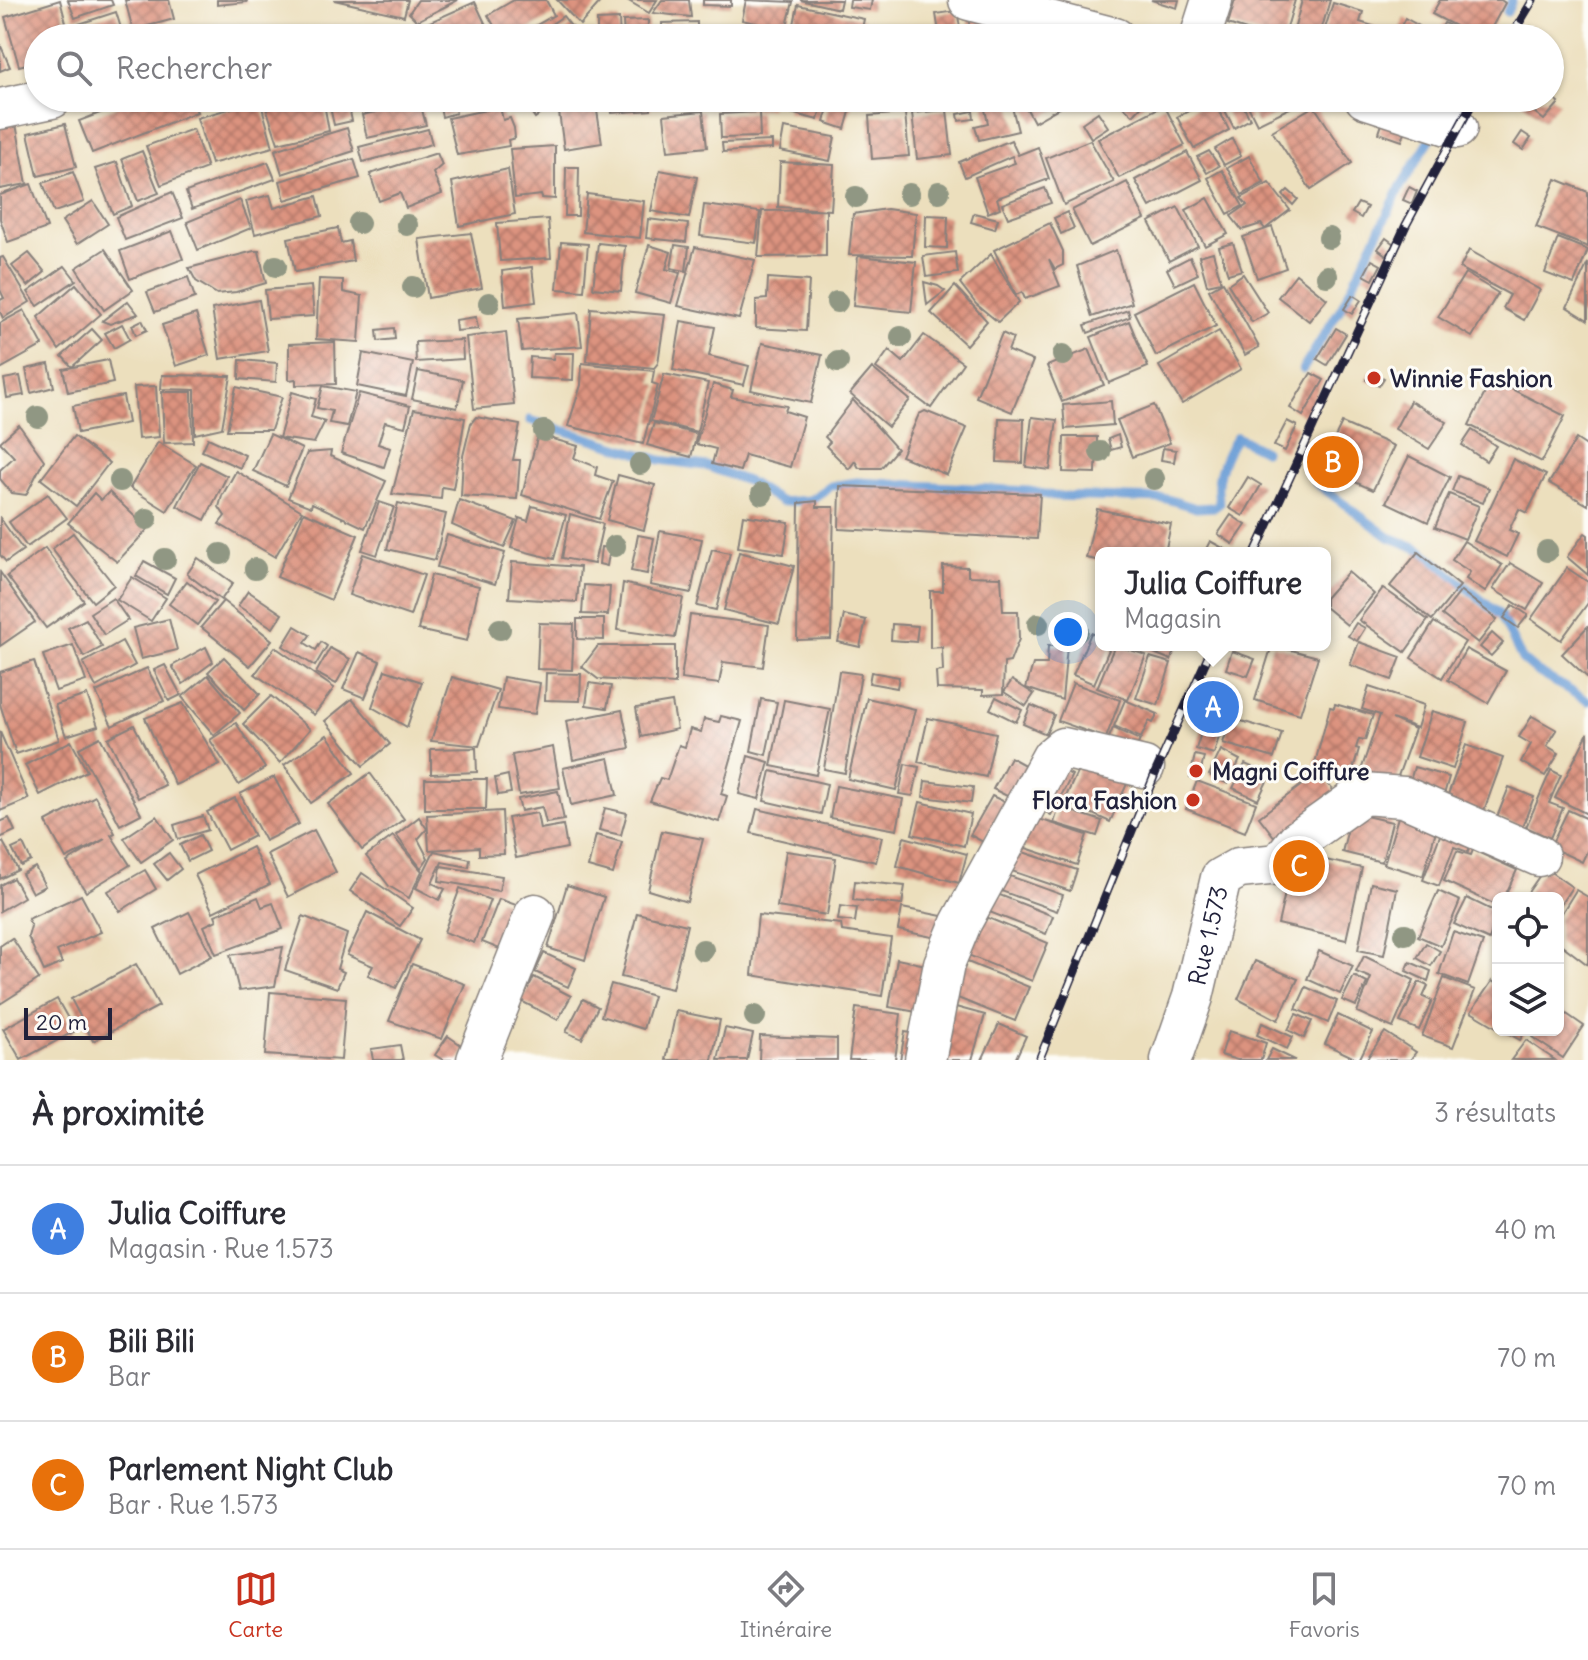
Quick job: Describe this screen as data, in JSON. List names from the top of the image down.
{
  "streets": {
    "street": ["Rue 1.573"]
  },
  "places": ["Winnie Fashion", "Magni Coiffure", "Flora Fashion"],
  "scale_bar": "20 m",
  "page": {
    "search": "Rechercher",
    "pins": ["B", "A", "C"],
    "popup": ["Julia Coiffure", "Magasin"],
    "scale": "20 m",
    "heading": ["À proximité", "3 résultats"],
    "list": [
      {
        "mark": "A",
        "name": "Julia Coiffure",
        "note": "Magasin · Rue 1.573",
        "value": "40 m"
      },
      {
        "mark": "B",
        "name": "Bili Bili",
        "note": "Bar",
        "value": "70 m"
      },
      {
        "mark": "C",
        "name": "Parlement Night Club",
        "note": "Bar · Rue 1.573",
        "value": "70 m"
      }
    ],
    "nav": ["Carte", "Itinéraire", "Favoris"]
  }
}
